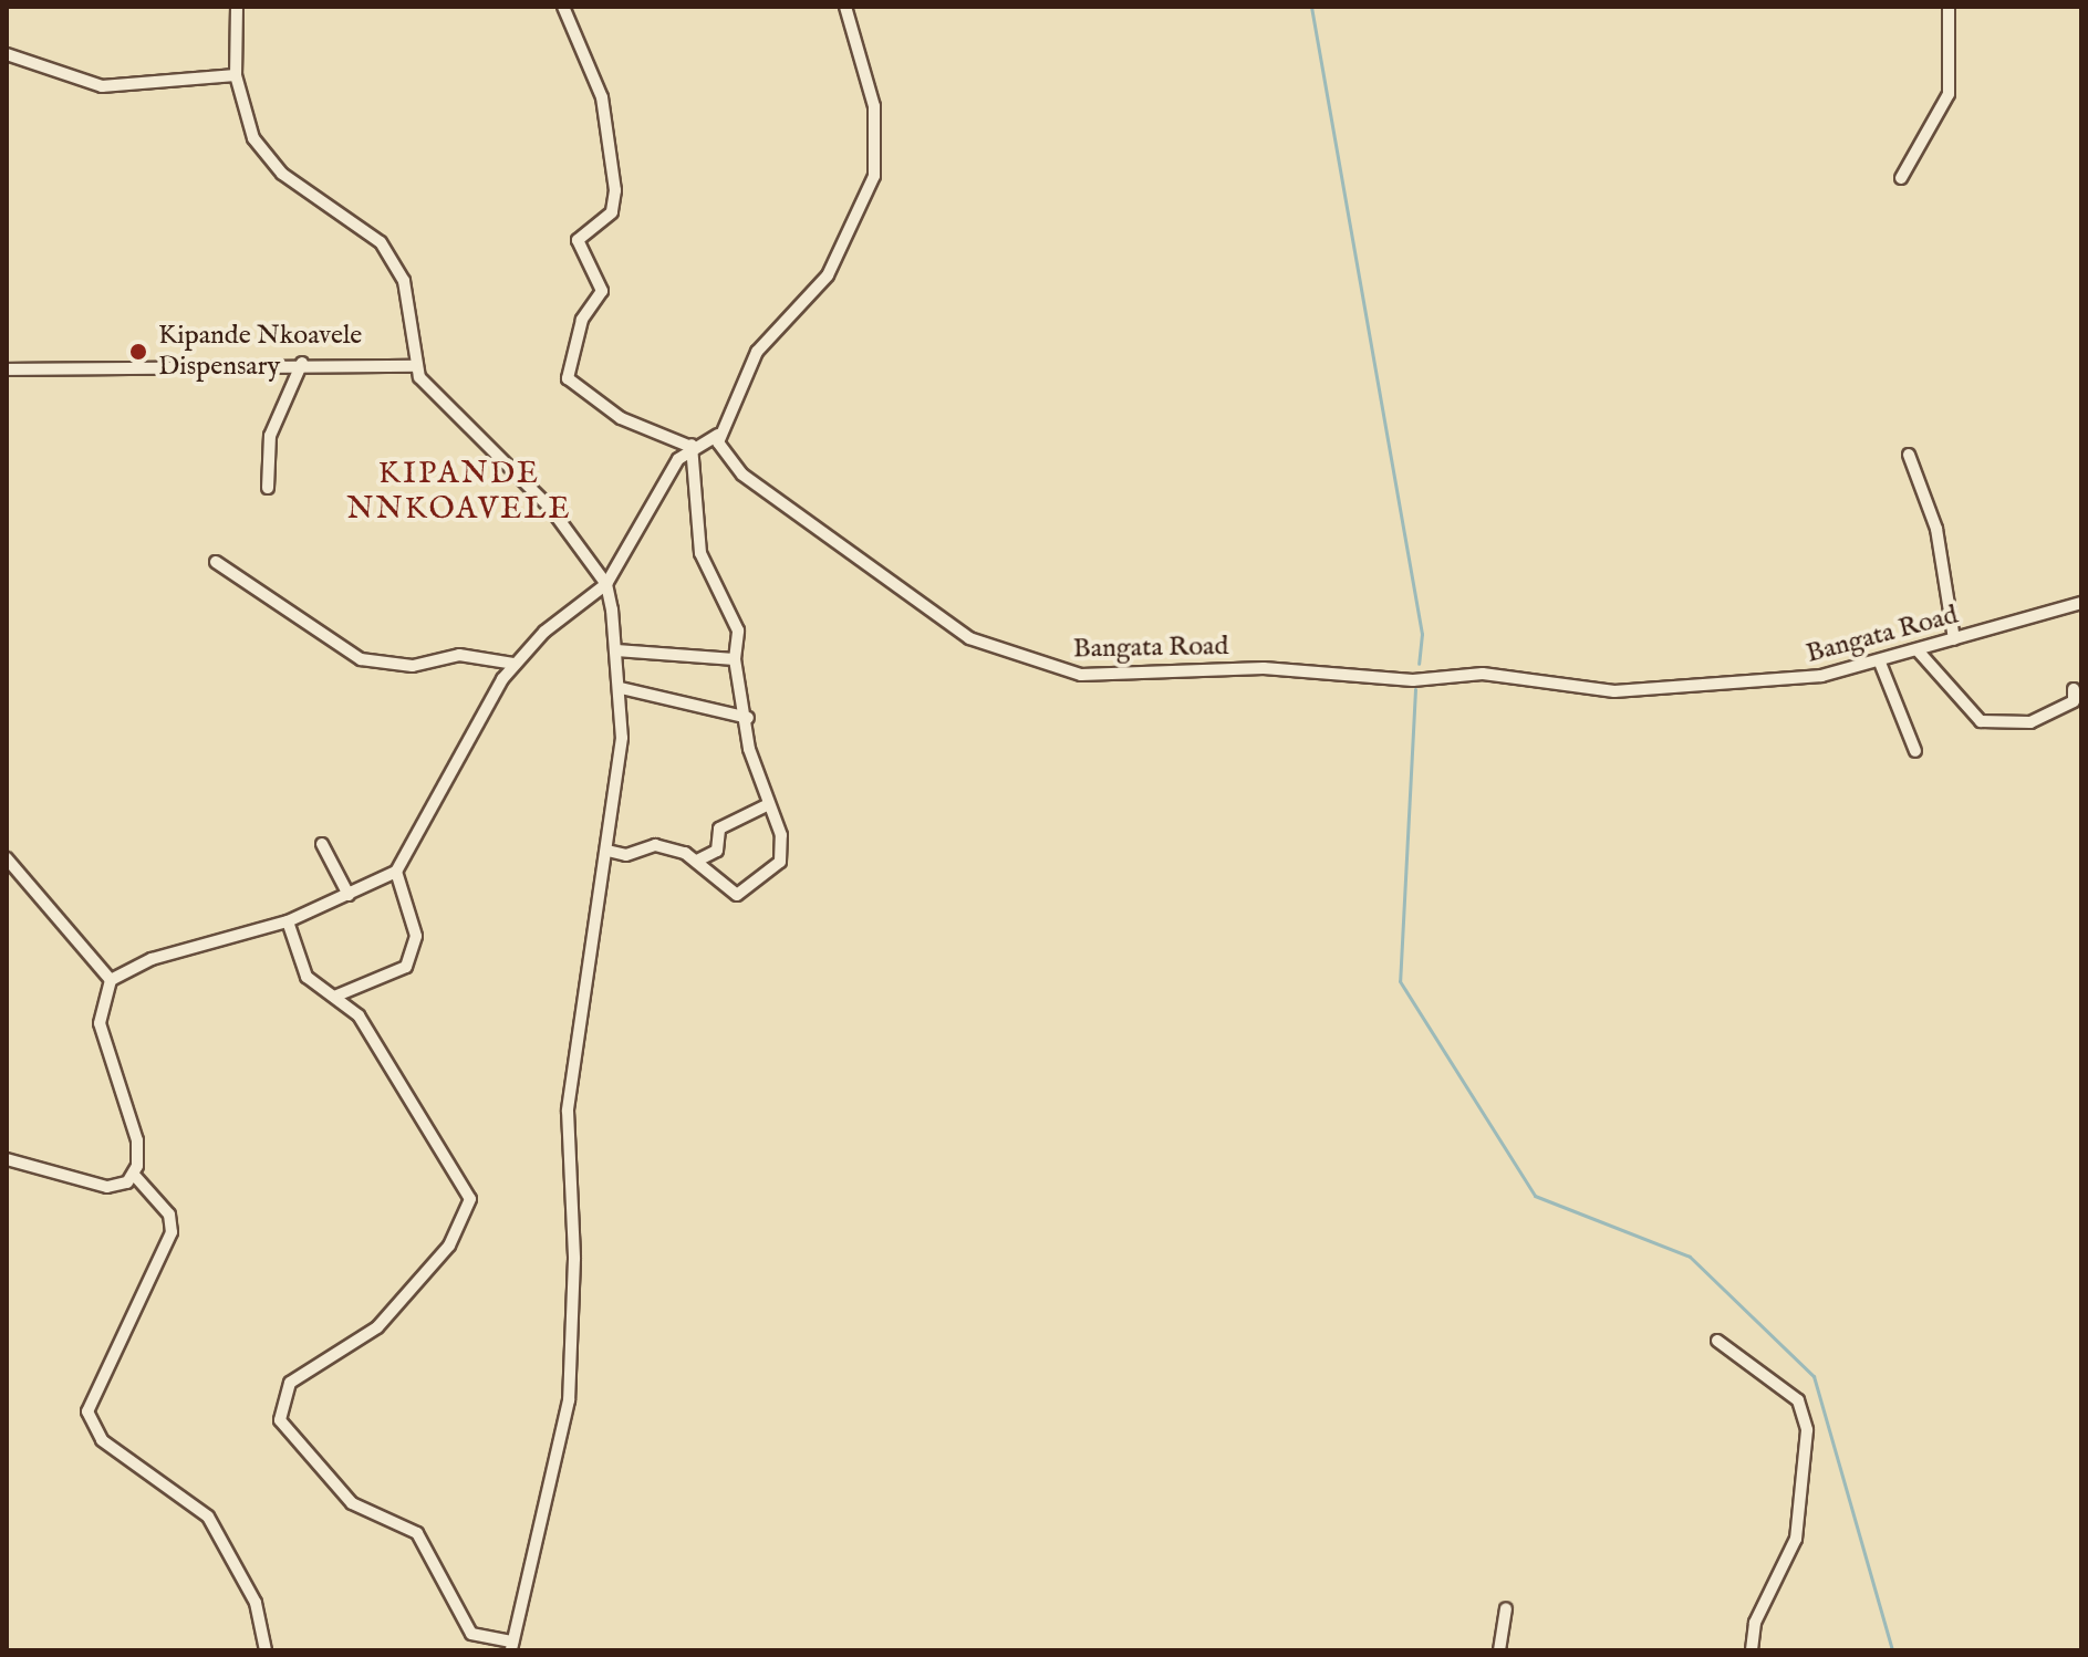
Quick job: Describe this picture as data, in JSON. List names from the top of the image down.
{
  "streets": {
    "street": ["Bangata Road"]
  },
  "districts": ["KIPANDE NNKOAVELE"],
  "places": ["Kipande Nkoavele Dispensary"]
}
